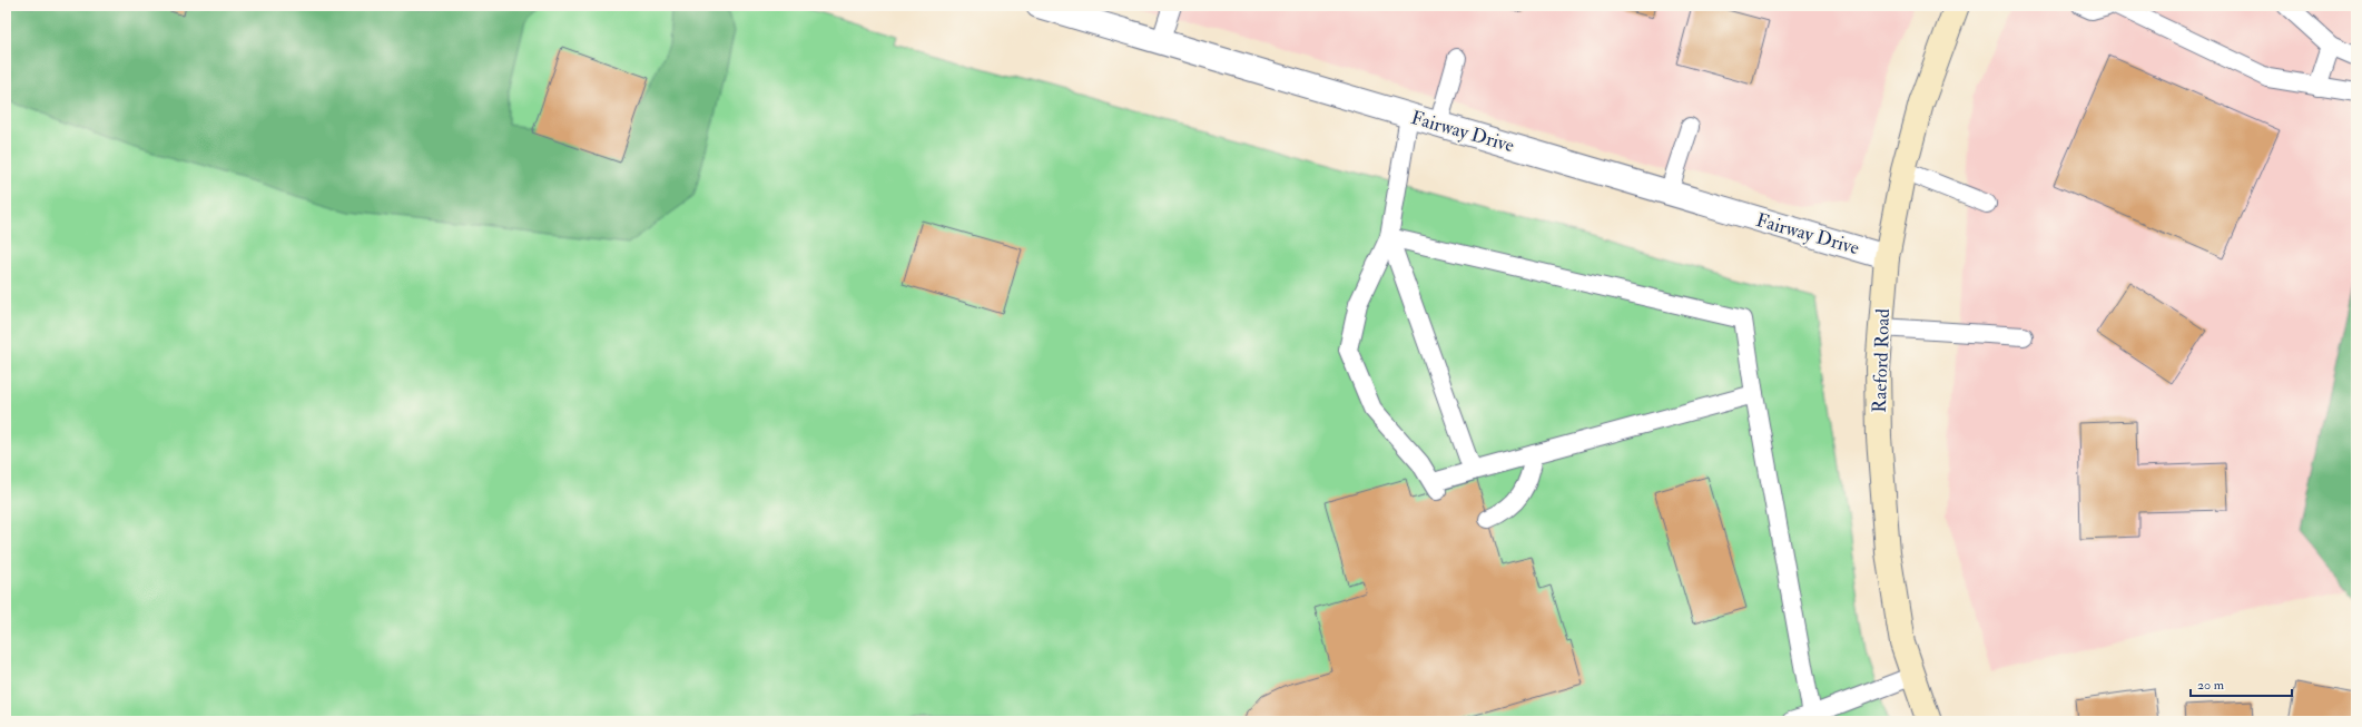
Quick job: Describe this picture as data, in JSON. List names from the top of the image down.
{
  "streets": {
    "main road": ["Raeford Road"],
    "street": ["Fairway Drive"]
  },
  "crossings": [
    ["Fairway Drive", "Raeford Road"]
  ],
  "scale_bar": "20 m"
}
